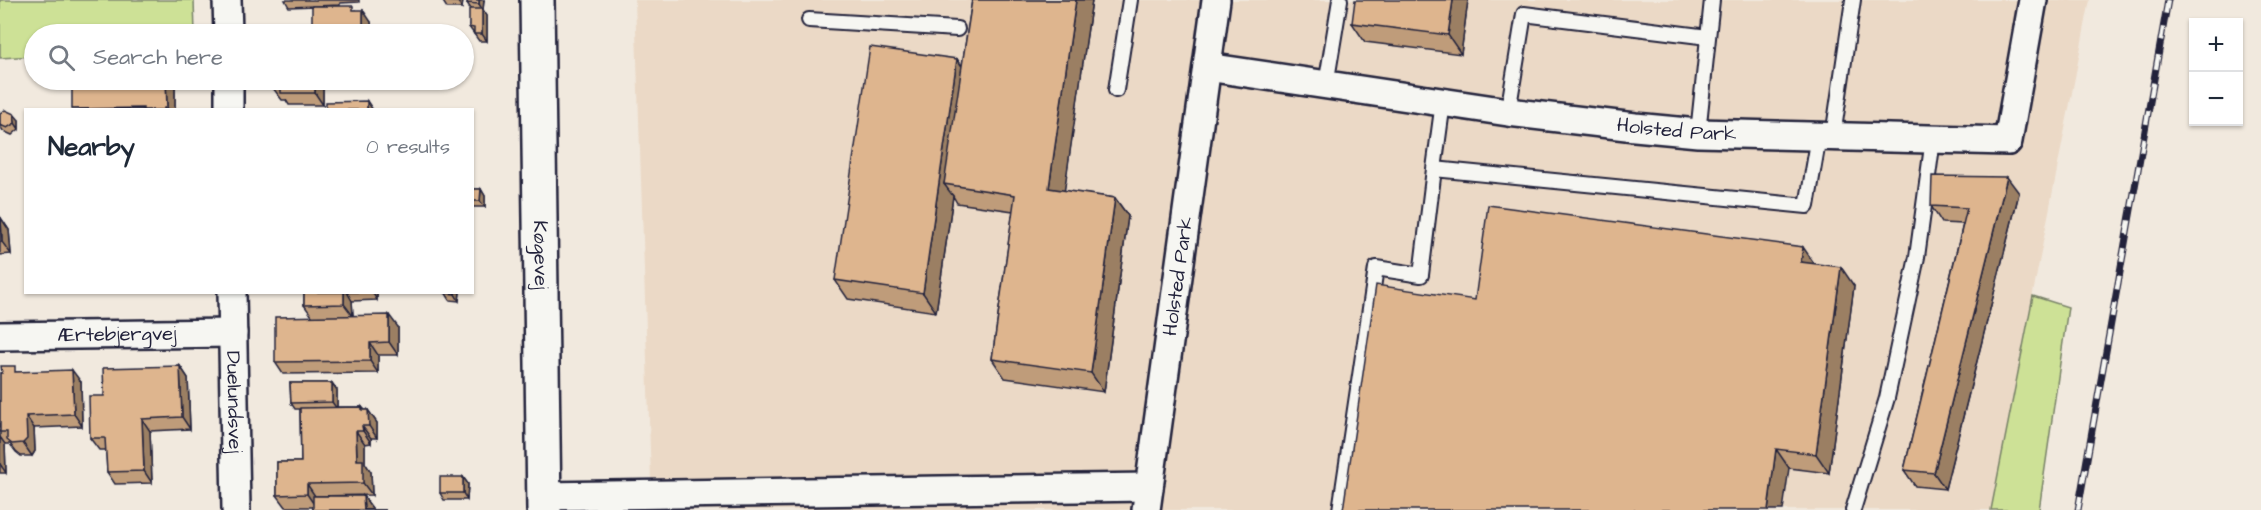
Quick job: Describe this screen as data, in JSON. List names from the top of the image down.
{
  "streets": {
    "street": [
      "Holsted Park",
      "Køgevej",
      "Ærtebjergvej",
      "Duelundsvej"
    ]
  },
  "crossings": [
    ["Holsted Park", "Køgevej"],
    ["Ærtebjergvej", "Duelundsvej"]
  ],
  "page": {
    "map_buttons": ["+", "−"],
    "search": "Search here",
    "heading": ["Nearby", "0 results"]
  }
}
